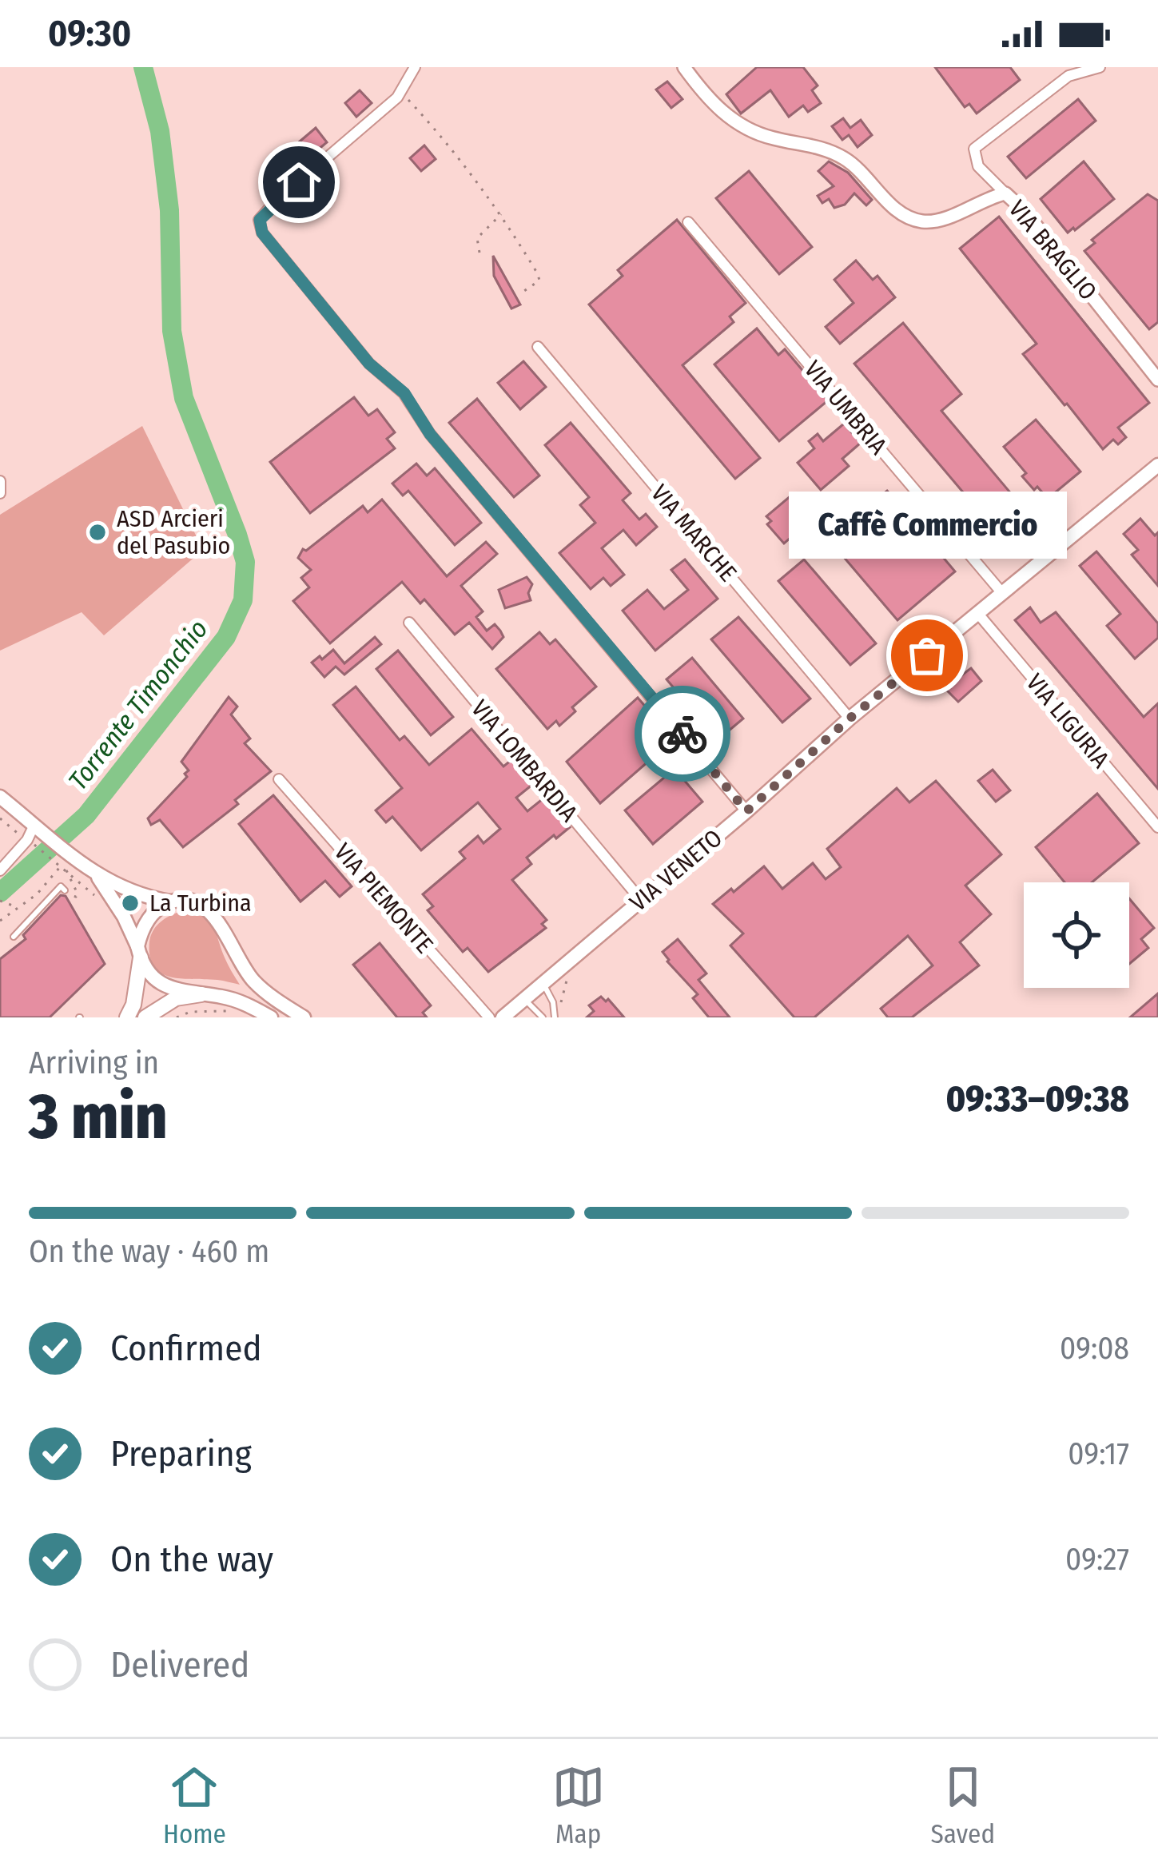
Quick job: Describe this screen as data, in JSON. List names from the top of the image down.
{
  "streets": {
    "main road": ["VIA VENETO"],
    "street": [
      "VIA BRAGLIO",
      "VIA UMBRIA",
      "VIA MARCHE",
      "VIA LIGURIA",
      "VIA LOMBARDIA",
      "VIA PIEMONTE"
    ]
  },
  "crossings": [
    ["VIA UMBRIA", "VIA VENETO"],
    ["VIA MARCHE", "VIA VENETO"],
    ["VIA LIGURIA", "VIA VENETO"],
    ["VIA LOMBARDIA", "VIA VENETO"]
  ],
  "water": ["Torrente Timonchio"],
  "places": ["ASD Arcieri del Pasubio", "Caffè Commercio", "La Turbina"],
  "page": {
    "status": "09:30",
    "bubble": "Caffè Commercio",
    "heading": ["3 min", "Arriving in", "09:33–09:38"],
    "bar": "On the way · 460 m",
    "list": [
      ["Confirmed", "09:08"],
      ["Preparing", "09:17"],
      ["On the way", "09:27"],
      "Delivered"
    ],
    "tabs": ["Home", "Map", "Saved"]
  }
}
